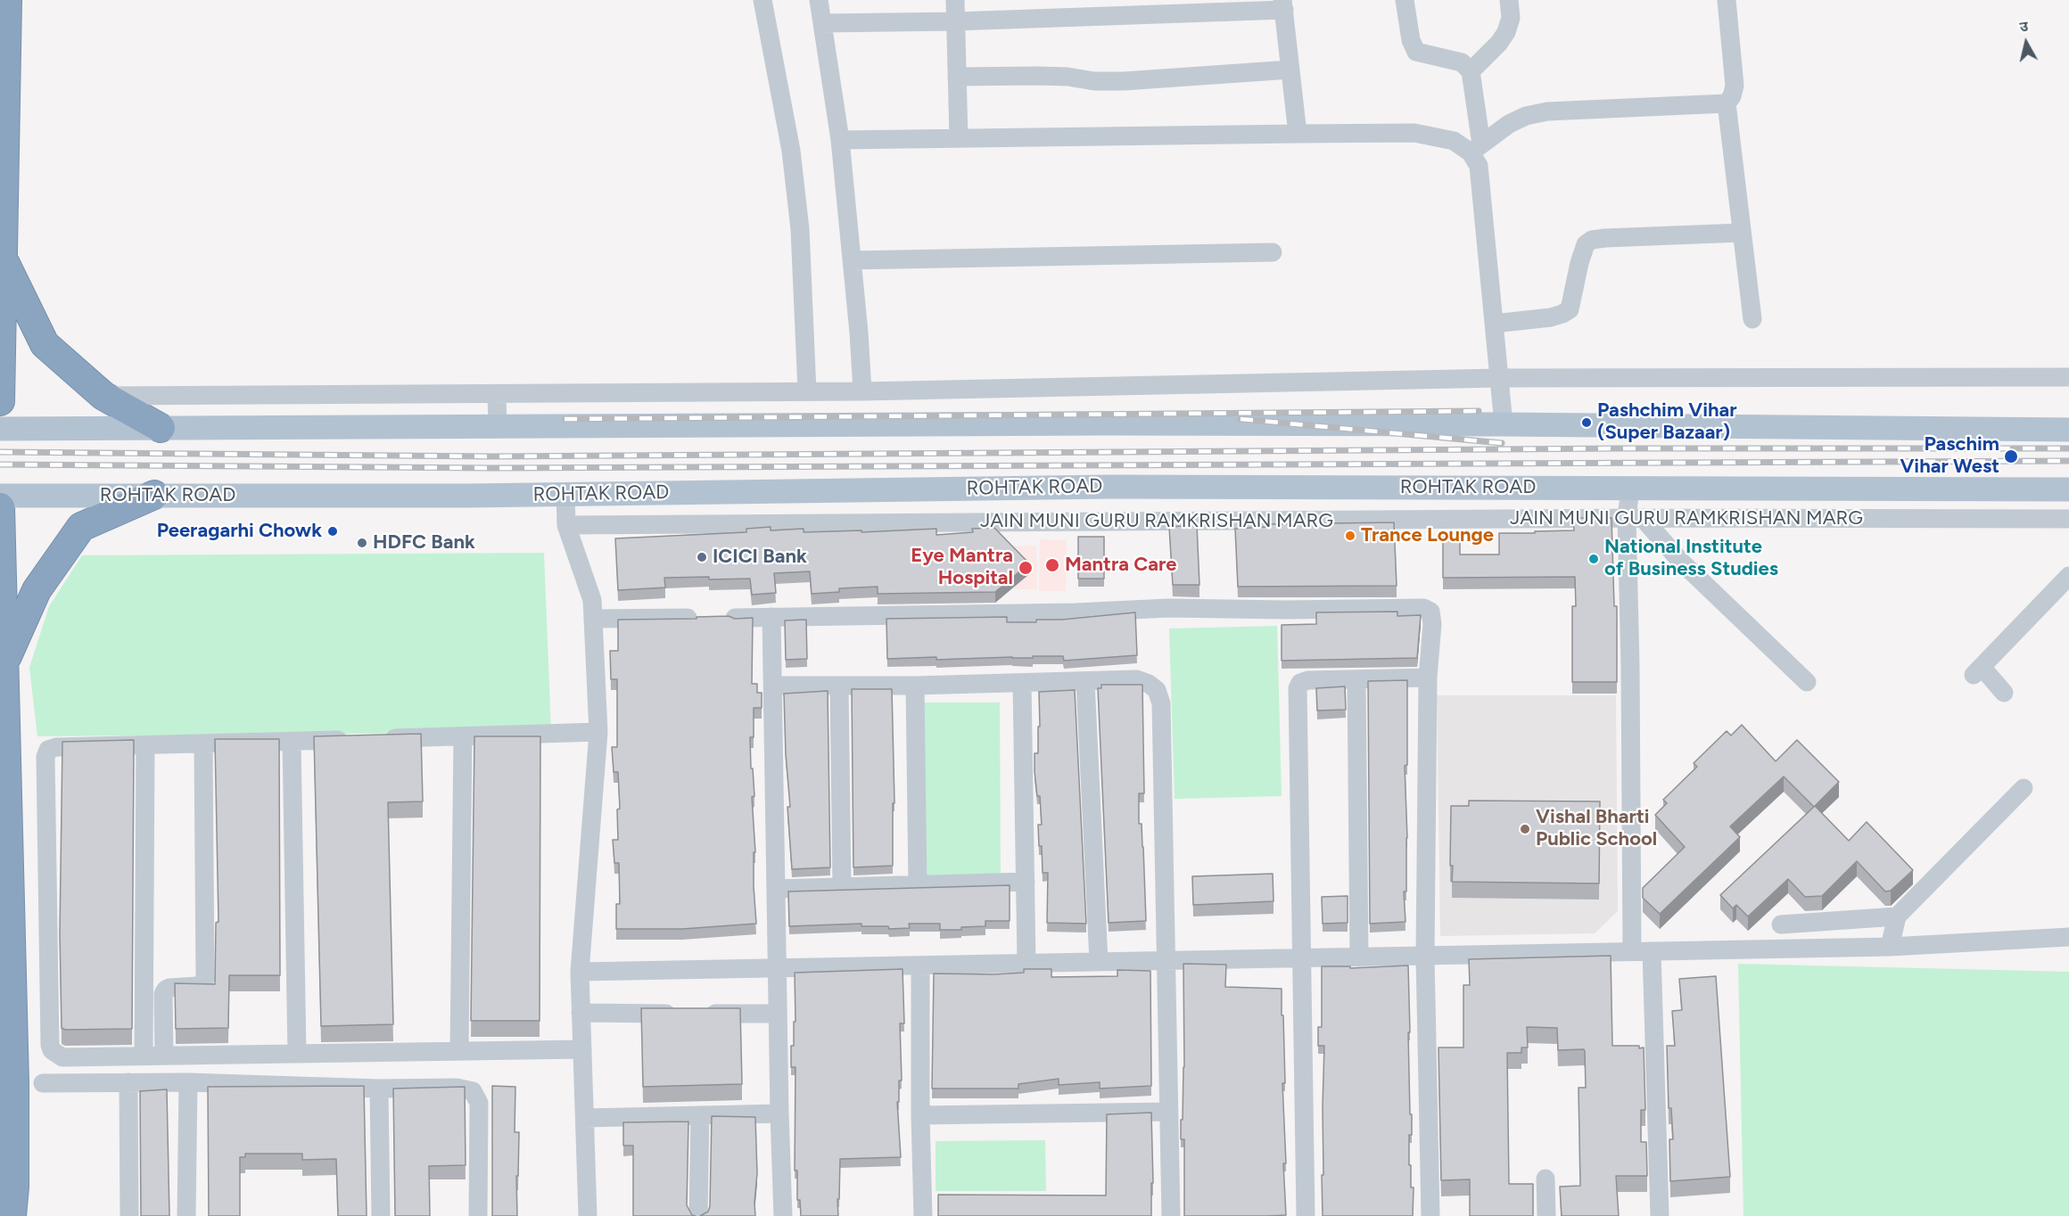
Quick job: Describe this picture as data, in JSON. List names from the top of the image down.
{
  "streets": {
    "main road": ["ROHTAK ROAD"],
    "street": ["JAIN MUNI GURU RAMKRISHAN MARG"]
  },
  "places": [
    "Pashchim Vihar (Super Bazaar)",
    "Paschim Vihar West",
    "Peeragarhi Chowk",
    "Trance Lounge",
    "HDFC Bank",
    "ICICI Bank",
    "National Institute of Business Studies",
    "Mantra Care",
    "Eye Mantra Hospital",
    "Vishal Bharti Public School"
  ],
  "north": "top"
}
